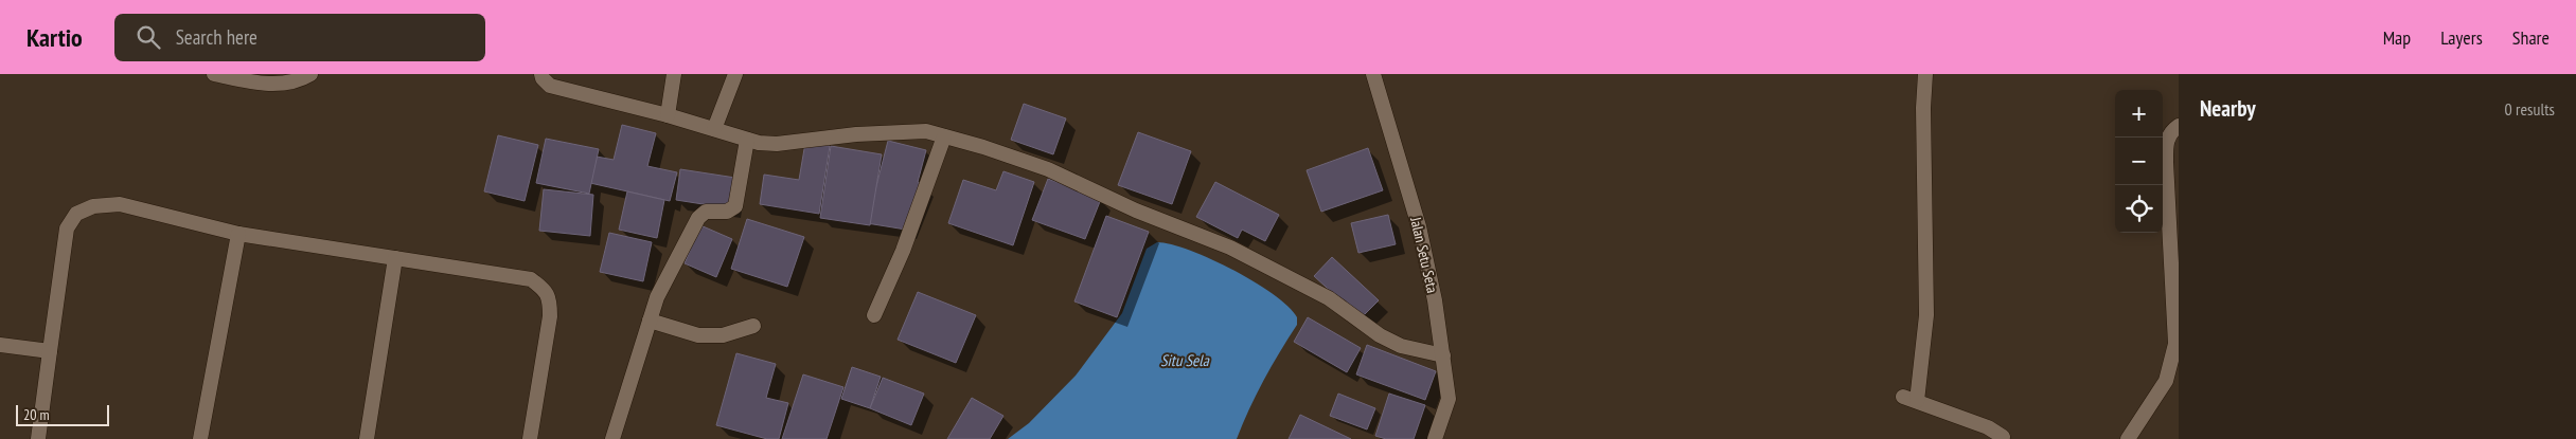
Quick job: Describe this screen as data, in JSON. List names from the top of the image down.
{
  "streets": {
    "street": ["Jalan Setu Seta"]
  },
  "water": ["Situ Sela"],
  "scale_bar": "20 m",
  "page": {
    "header": "Kartio",
    "search": "Search here",
    "nav": ["Map", "Layers", "Share"],
    "heading": ["Nearby", "0 results"],
    "map_buttons": ["+", "−"],
    "scale": "20 m"
  }
}
